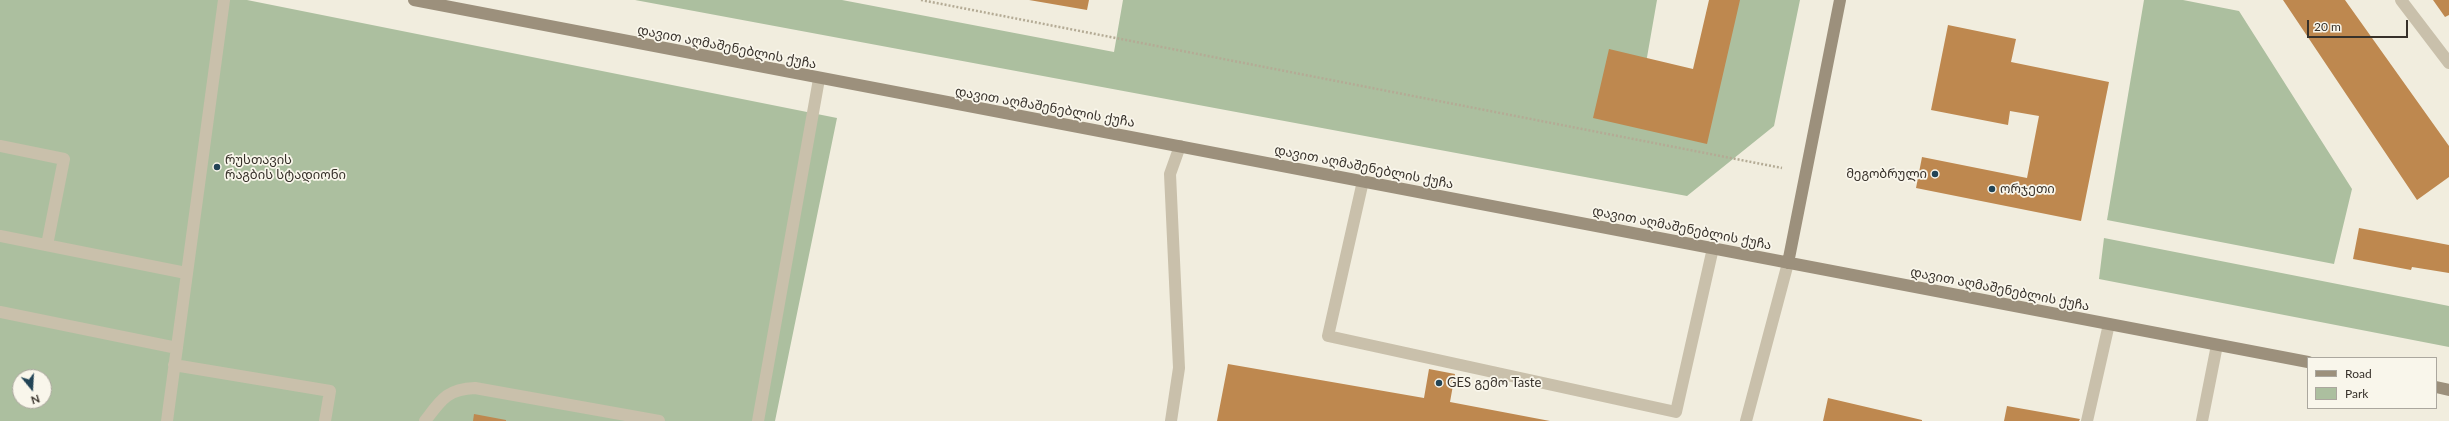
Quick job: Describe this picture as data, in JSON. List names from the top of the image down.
{
  "streets": {
    "main road": ["დავით აღმაშენებლის ქუჩა"]
  },
  "places": [
    "რუსთავის რაგბის სტადიონი",
    "მეგობრული",
    "ორჯეთი",
    "GES გემო Taste"
  ],
  "legend": ["Road", "Park"],
  "scale_bar": "20 m",
  "north": "bottom"
}
